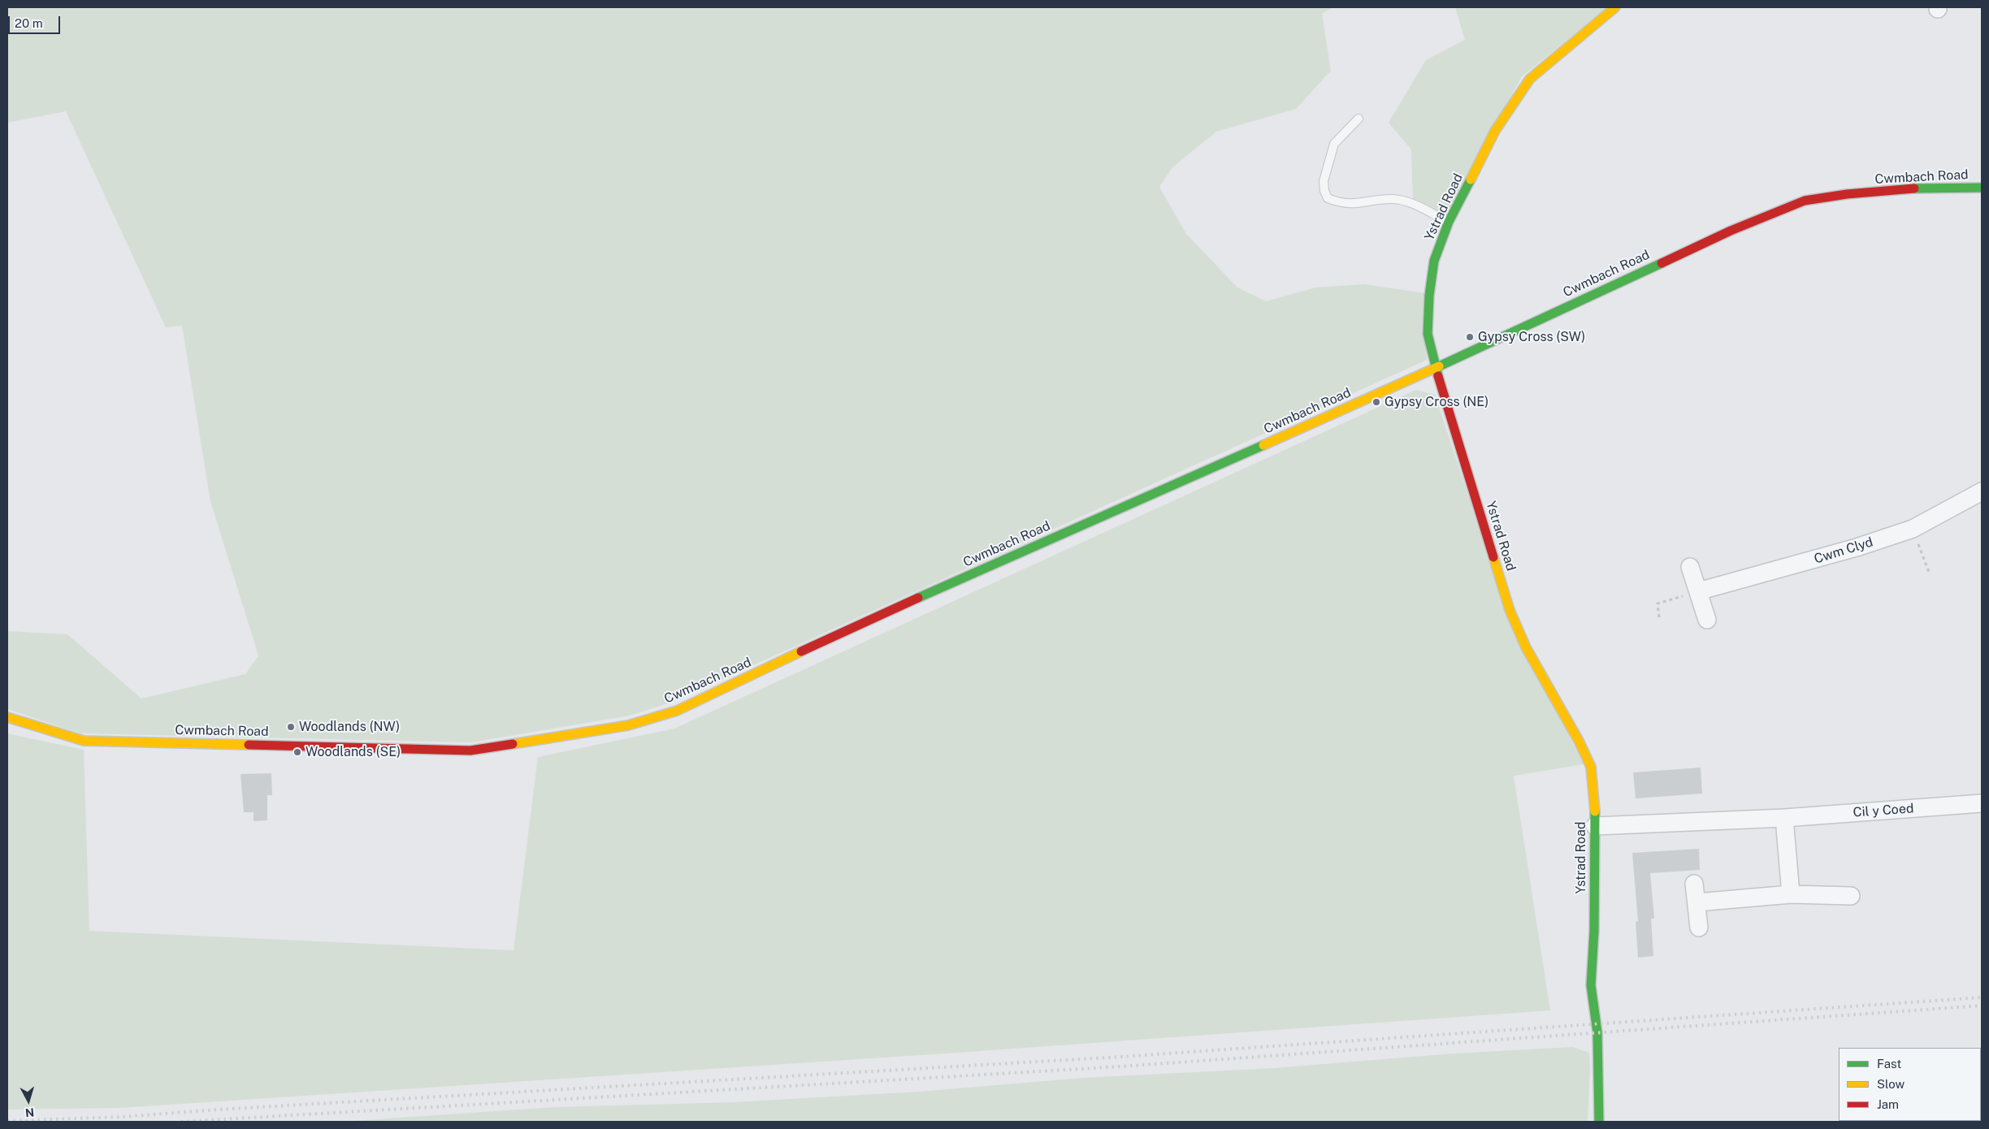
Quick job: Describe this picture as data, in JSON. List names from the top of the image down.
{
  "streets": {
    "main road": ["Cwmbach Road", "Ystrad Road"],
    "street": ["Cwm Clyd", "Cil y Coed"]
  },
  "crossings": [
    ["Cwmbach Road", "Ystrad Road"],
    ["Ystrad Road", "Cil y Coed"]
  ],
  "places": [
    "Gypsy Cross (SW)",
    "Gypsy Cross (NE)",
    "Woodlands (NW)",
    "Woodlands (SE)"
  ],
  "legend": ["Fast", "Slow", "Jam"],
  "scale_bar": "20 m",
  "north": "bottom"
}
